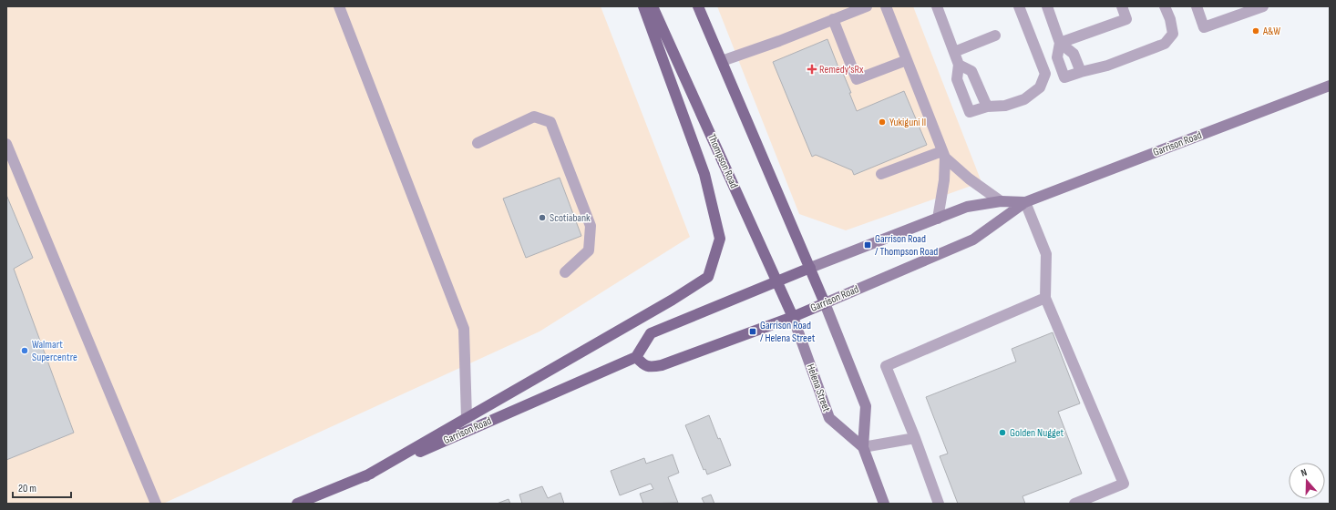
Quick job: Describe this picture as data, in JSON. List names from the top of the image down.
{
  "streets": {
    "main road": ["Garrison Road", "Thompson Road", "Helena Street"]
  },
  "crossings": [
    ["Garrison Road", "Thompson Road"],
    ["Garrison Road", "Helena Street"],
    ["Thompson Road", "Helena Street"]
  ],
  "places": {
    "other": [
      "A&W",
      "Yukiguni II",
      "Scotiabank",
      "Walmart Supercentre",
      "Golden Nugget"
    ],
    "health": ["Remedy'sRx"],
    "transit": ["Garrison Road / Thompson Road", "Garrison Road / Helena Street"]
  },
  "scale_bar": "20 m",
  "north": "top"
}
